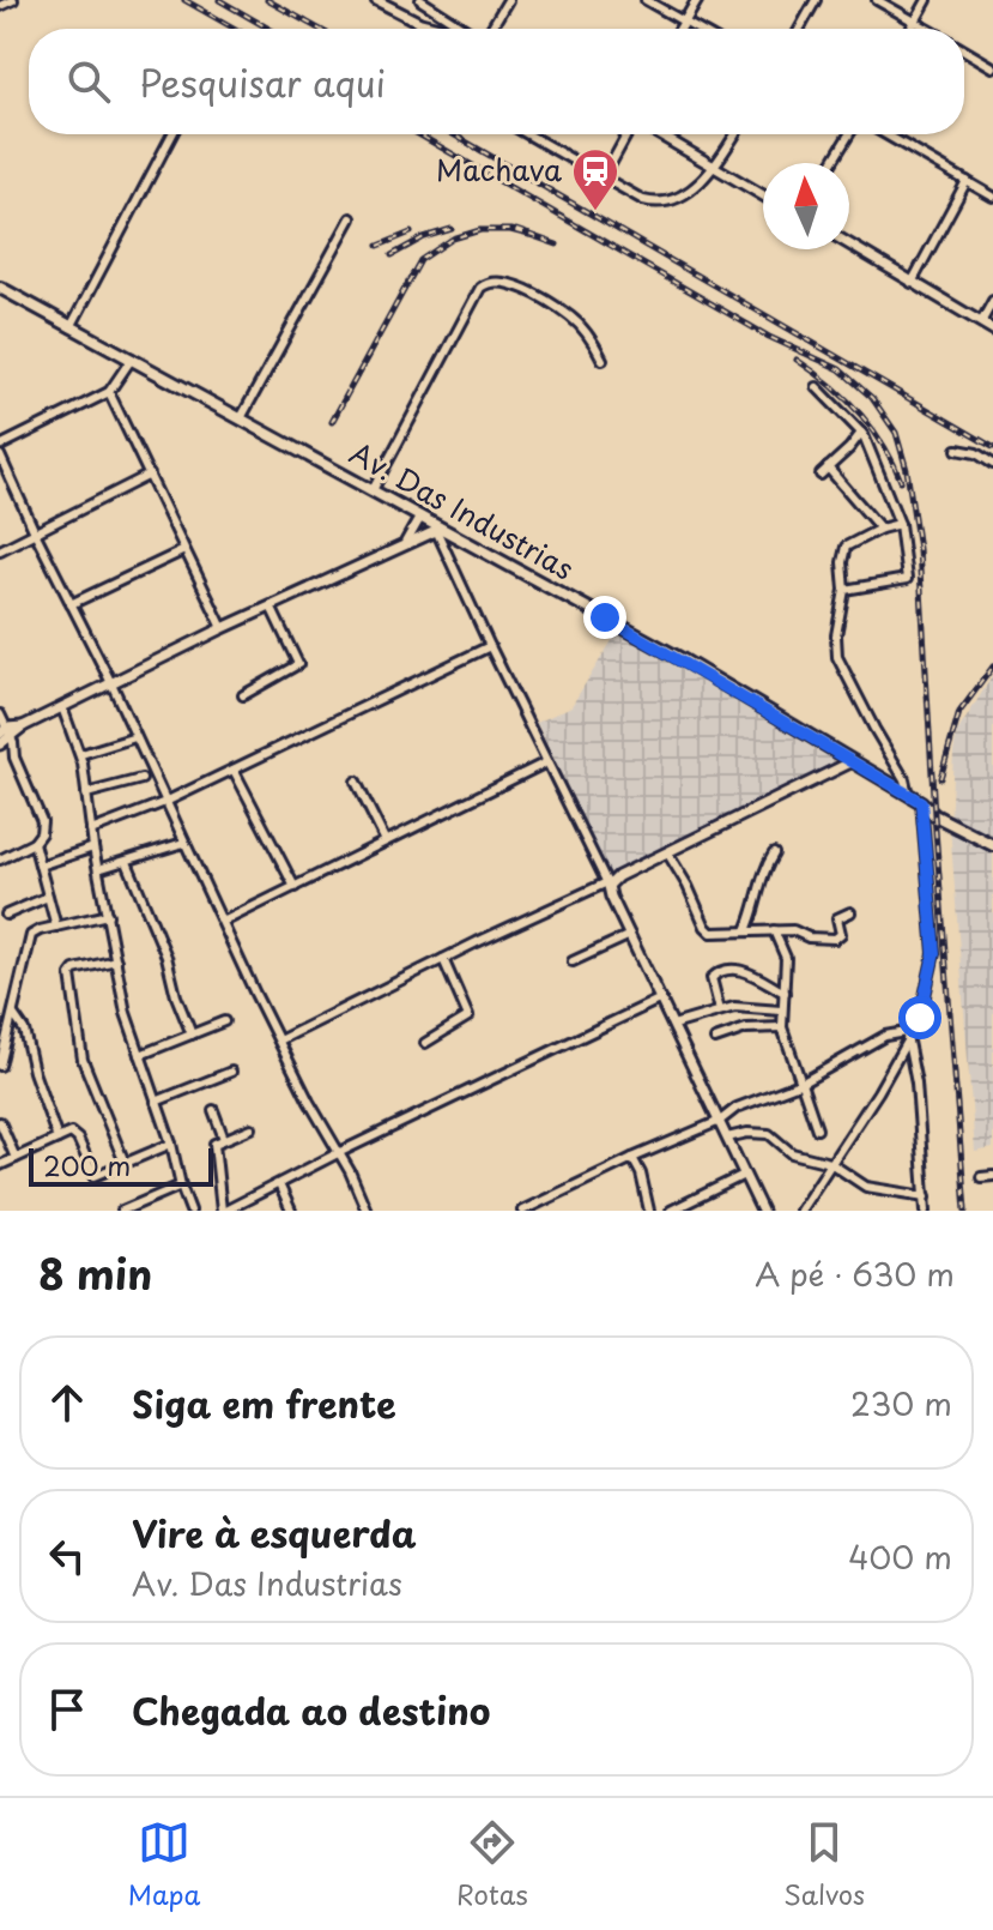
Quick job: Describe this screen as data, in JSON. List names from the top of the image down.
{
  "streets": {
    "main road": ["Av. Das Industrias"]
  },
  "places": {
    "station": ["Machava"]
  },
  "scale_bar": "200 m",
  "north": "top",
  "page": {
    "search": "Pesquisar aqui",
    "scale": "200 m",
    "heading": ["8 min", "A pé · 630 m"],
    "list": [
      ["Siga em frente", "230 m"],
      ["Vire à esquerda", "Av. Das Industrias", "400 m"],
      "Chegada ao destino"
    ],
    "nav": ["Mapa", "Rotas", "Salvos"]
  }
}
